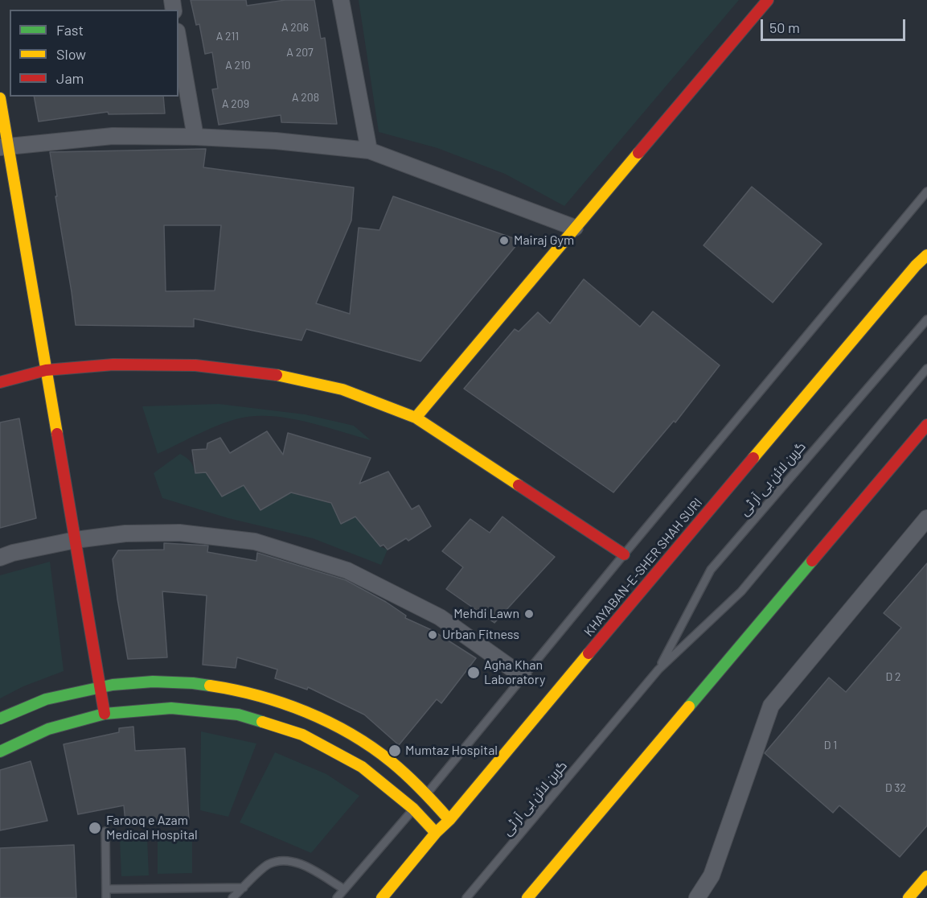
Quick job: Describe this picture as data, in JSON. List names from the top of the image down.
{
  "streets": {
    "street": ["KHAYABAN-E-SHER SHAH SURI"],
    "lane": ["گرین لائن بی آر ٹی"]
  },
  "places": [
    "Mairaj Gym",
    "Mehdi Lawn",
    "Urban Fitness",
    "Agha Khan Laboratory",
    "Mumtaz Hospital",
    "Farooq e Azam Medical Hospital"
  ],
  "house_numbers": [
    "A 206",
    "A 211",
    "A 207",
    "A 210",
    "A 208",
    "A 209",
    "D 2",
    "D 1",
    "D 32"
  ],
  "legend": ["Fast", "Slow", "Jam"],
  "scale_bar": "50 m"
}
